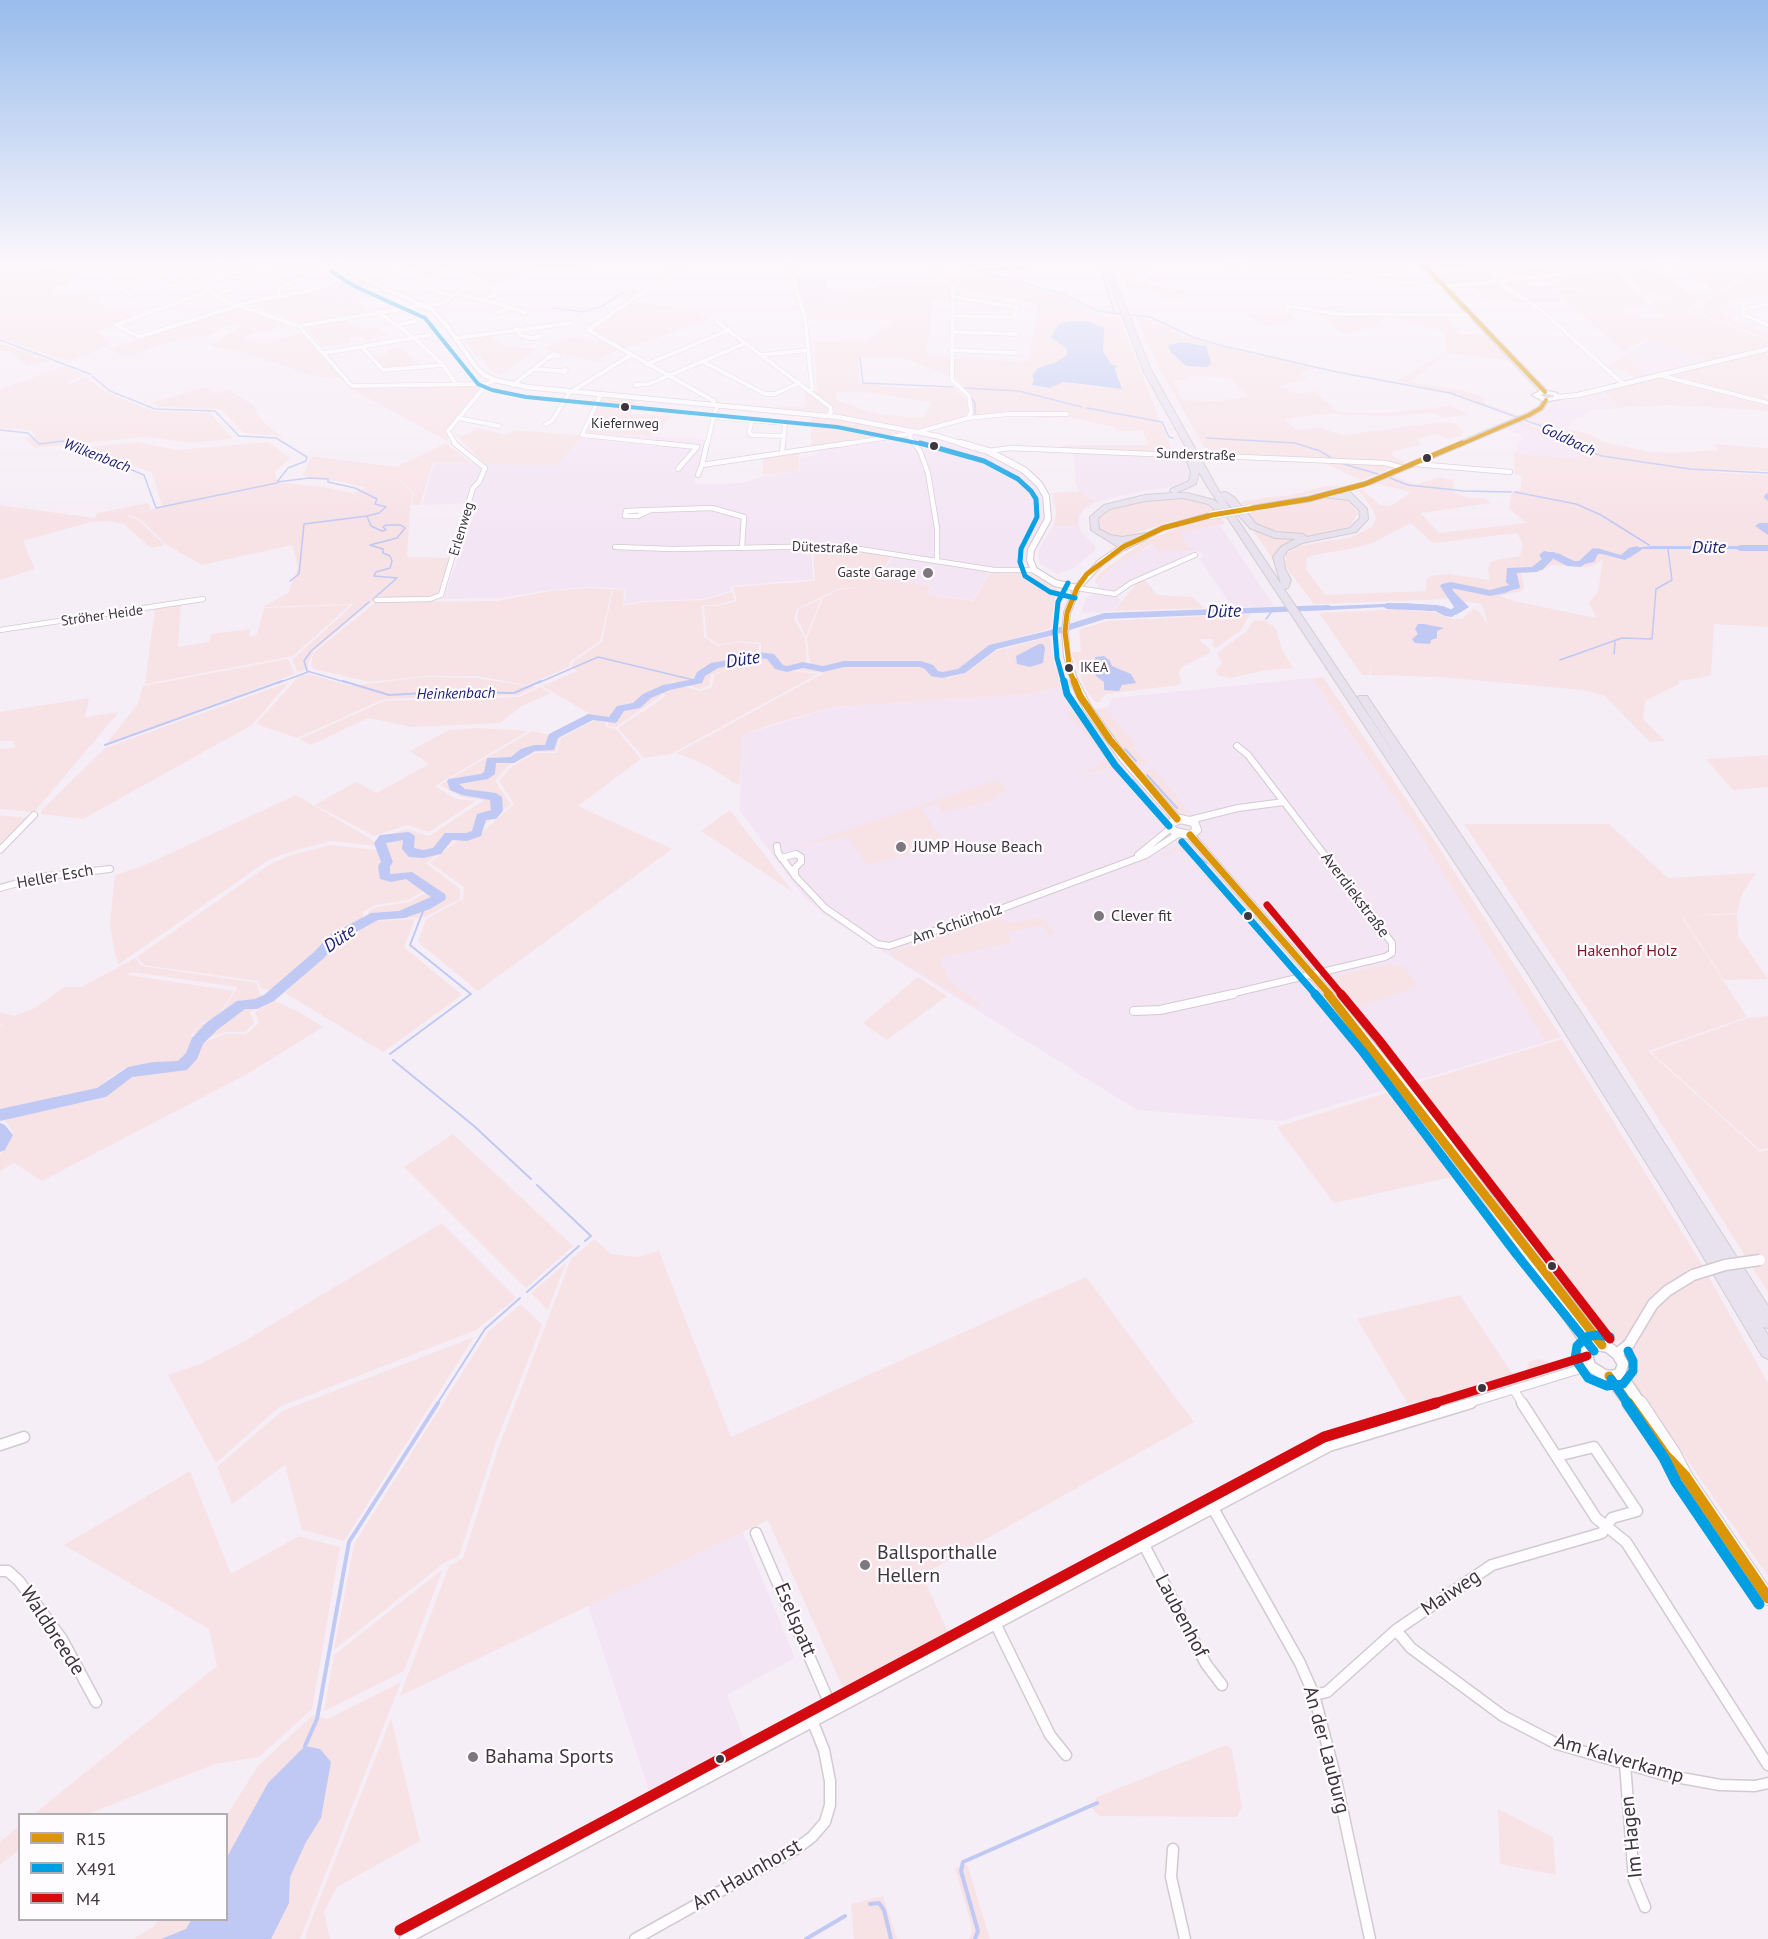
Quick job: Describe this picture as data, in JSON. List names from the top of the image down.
{
  "streets": {
    "street": [
      "Sunderstraße",
      "Erlenweg",
      "Dütestraße",
      "Ströher Heide",
      "Heller Esch",
      "Averdiekstraße",
      "Am Schürholz",
      "Maiweg",
      "Laubenhof",
      "Eselspatt",
      "Waldbreede",
      "An der Lauburg",
      "Am Kalverkamp",
      "Im Hagen",
      "Am Haunhorst"
    ]
  },
  "crossings": [
    ["Maiweg", "An der Lauburg"],
    ["Maiweg", "Am Kalverkamp"],
    ["Am Kalverkamp", "Im Hagen"]
  ],
  "water": [
    "Goldbach",
    "Wilkenbach",
    "Düte",
    "Heinkenbach"
  ],
  "parks": ["Hakenhof Holz"],
  "places": [
    "Kiefernweg",
    "Gaste Garage",
    "IKEA",
    "JUMP House Beach",
    "Clever fit",
    "Ballsporthalle Hellern",
    "Bahama Sports"
  ],
  "lines": ["transit line R15", "transit line X491", "transit line M4"],
  "legend": ["R15", "X491", "M4"]
}
